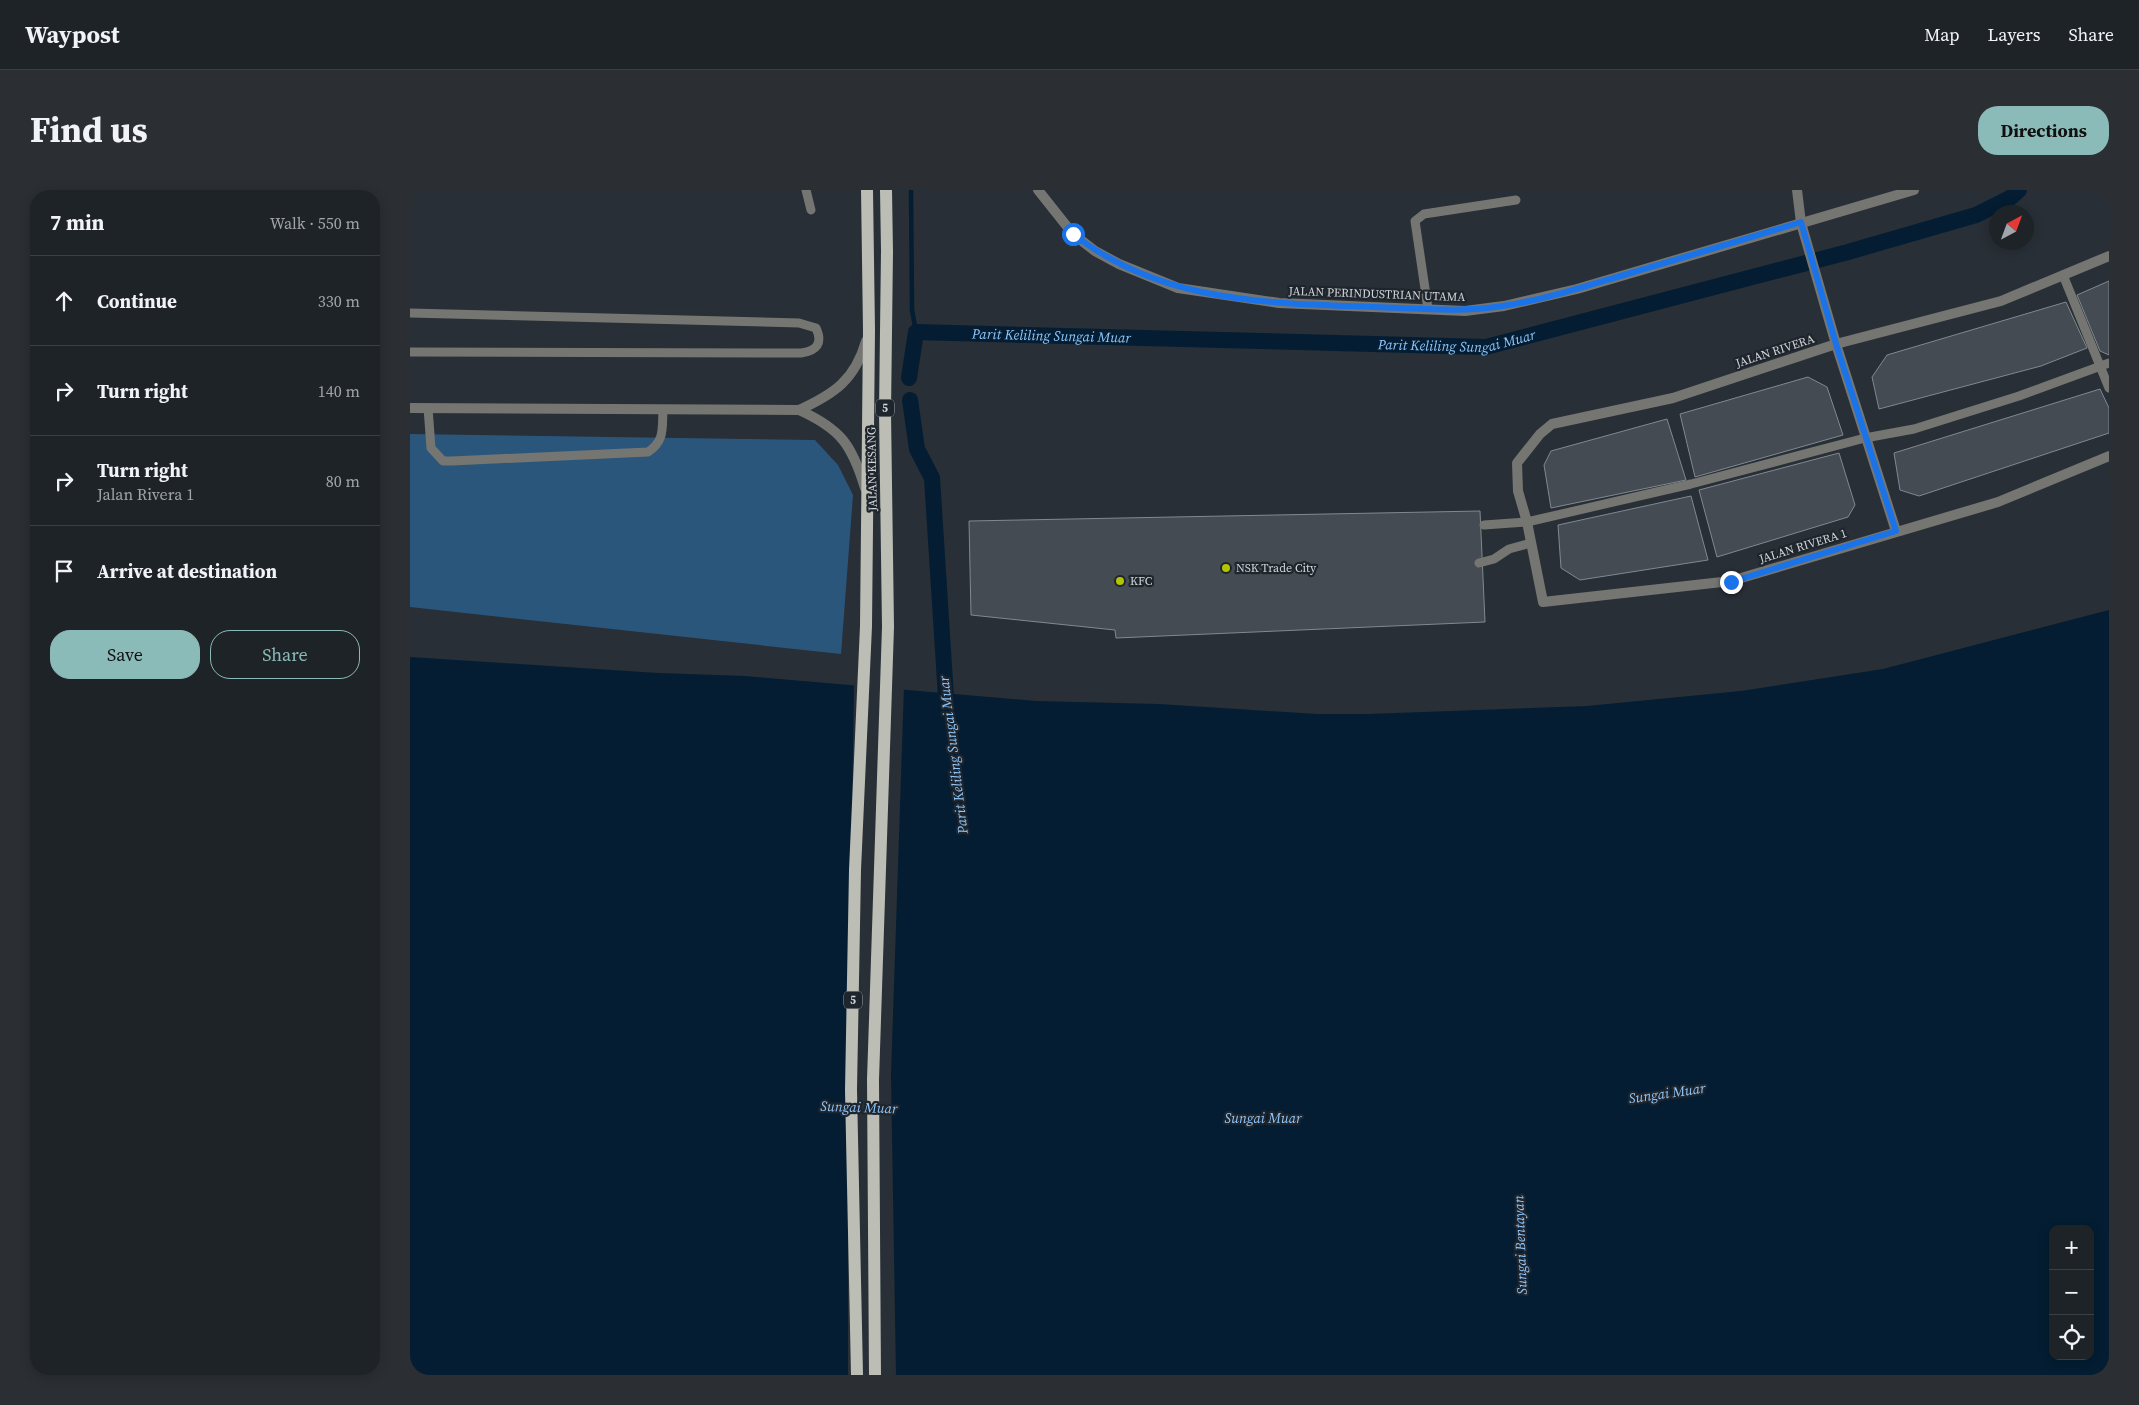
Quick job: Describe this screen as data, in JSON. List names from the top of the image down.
{
  "streets": {
    "main road": ["5", "JALAN KESANG"],
    "street": ["JALAN PERINDUSTRIAN UTAMA", "JALAN RIVERA", "JALAN RIVERA 1"]
  },
  "crossings": [
    ["JALAN RIVERA", "JALAN RIVERA 1"]
  ],
  "water": ["Parit Keliling Sungai Muar", "Sungai Muar", "Sungai Bentayan"],
  "places": ["NSK Trade City", "KFC"],
  "north": "top right",
  "page": {
    "header": "Waypost",
    "nav": ["Map", "Layers", "Share"],
    "title": "Find us",
    "buttons": [
      "Directions",
      ["Save", "Share"]
    ],
    "heading": ["7 min", "Walk · 550 m"],
    "list": [
      ["Continue", "330 m"],
      ["Turn right", "140 m"],
      ["Turn right", "Jalan Rivera 1", "80 m"],
      "Arrive at destination"
    ],
    "map_buttons": ["+", "−"]
  }
}
